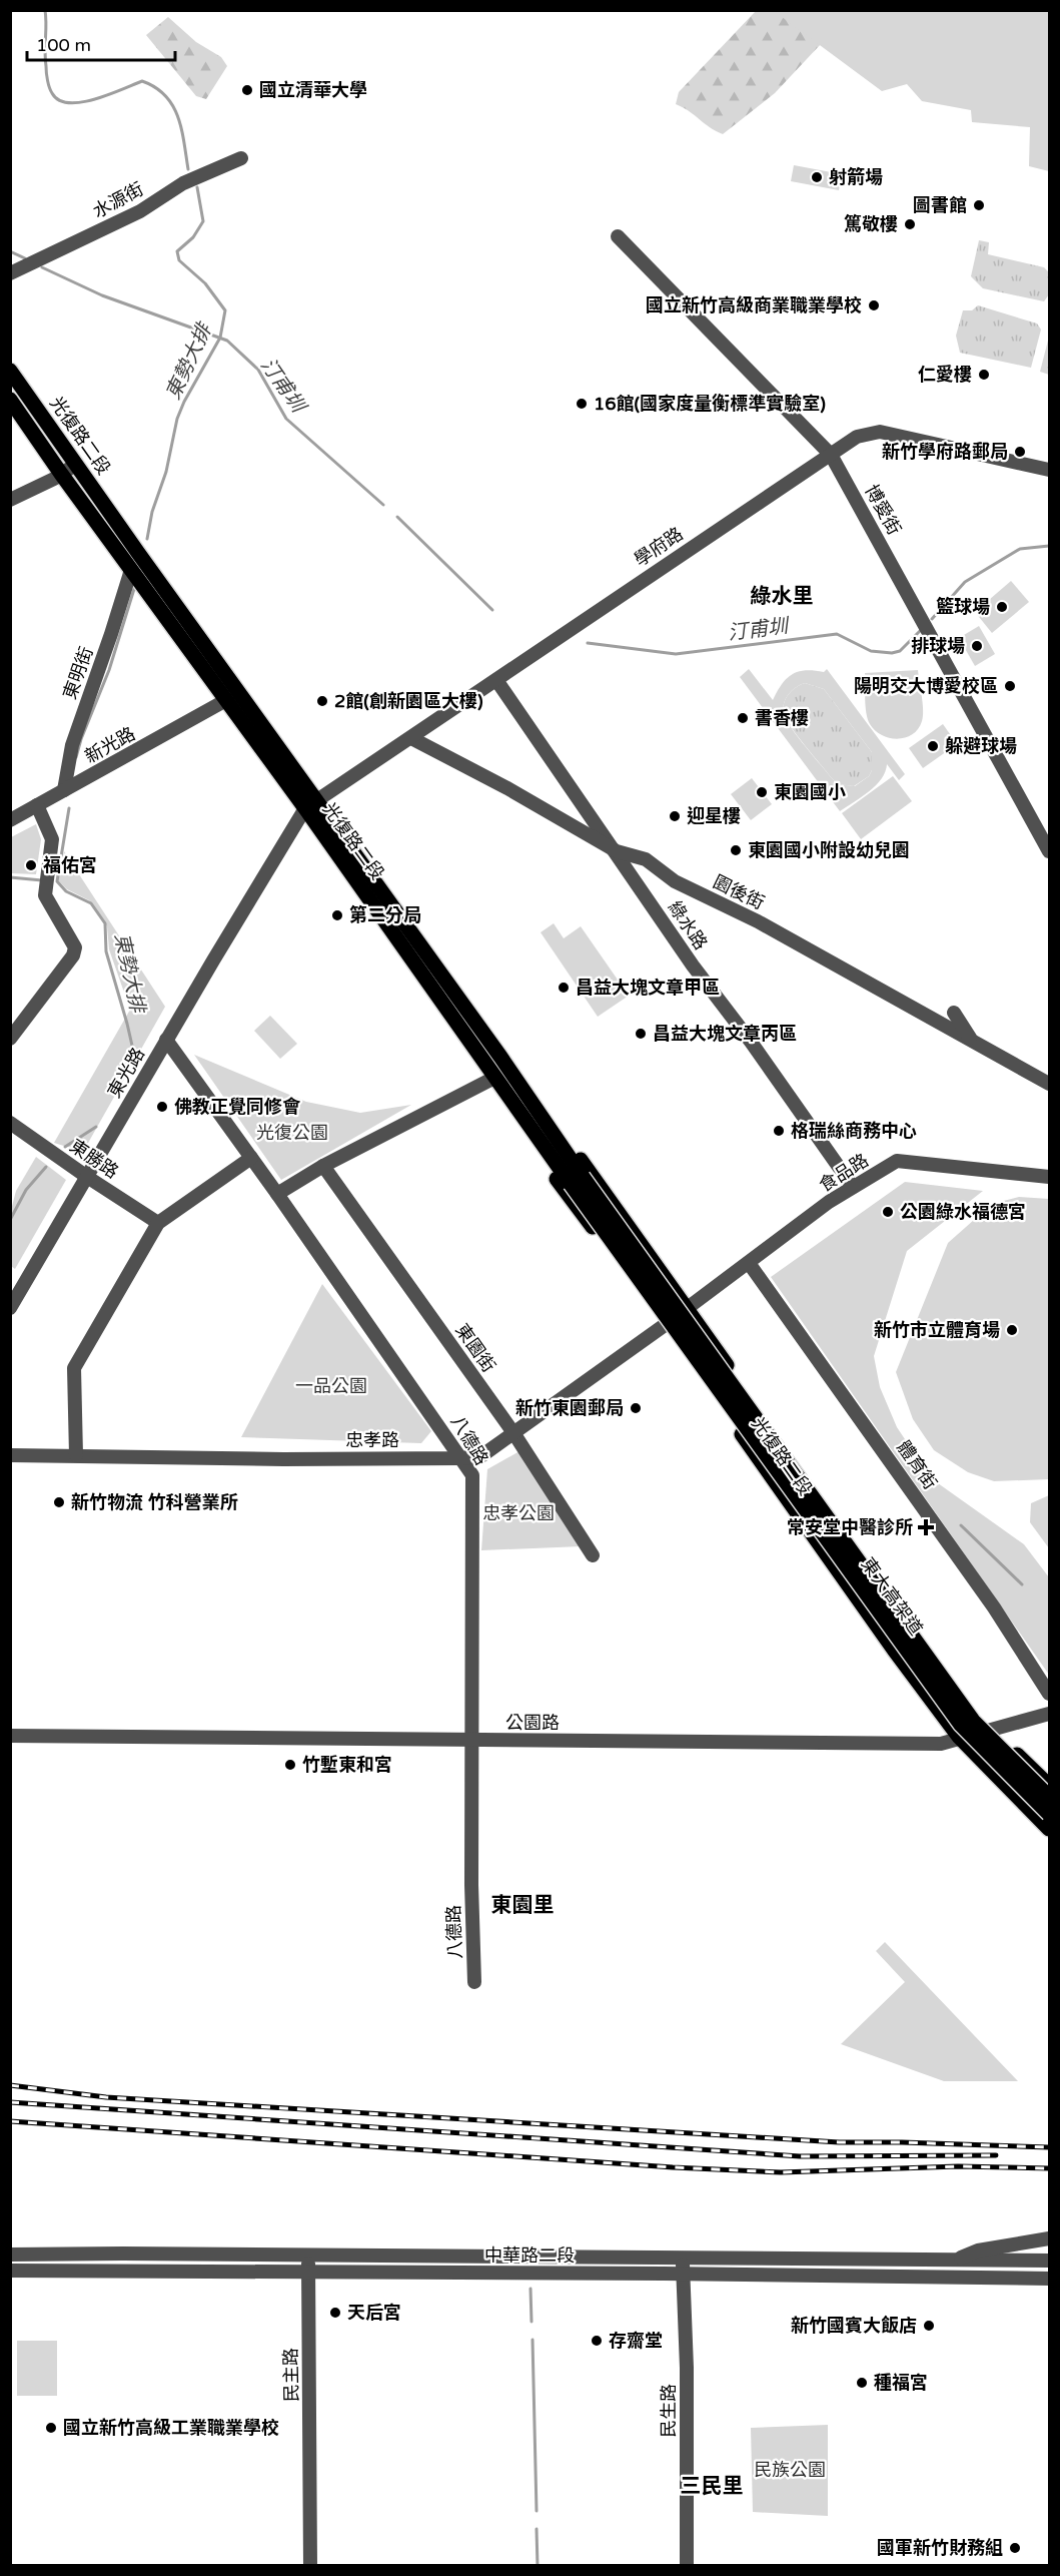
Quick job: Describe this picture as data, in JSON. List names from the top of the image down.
{
  "streets": {
    "main road": ["光復路二段", "東大高架道"],
    "street": [
      "水源街",
      "博愛街",
      "學府路",
      "東明街",
      "新光路",
      "園後街",
      "綠水路",
      "東光路",
      "東勝路",
      "食品路",
      "東園街",
      "忠孝路",
      "八德路",
      "體育街",
      "公園路",
      "中華路二段",
      "民主路",
      "民生路"
    ]
  },
  "crossings": [
    ["光復路二段", "學府路"],
    ["光復路二段", "東明街"],
    ["光復路二段", "新光路"],
    ["光復路二段", "東光路"],
    ["光復路二段", "食品路"],
    ["光復路二段", "忠孝路"],
    ["光復路二段", "東大高架道"],
    ["光復路二段", "公園路"],
    ["博愛街", "學府路"],
    ["學府路", "園後街"],
    ["學府路", "綠水路"],
    ["學府路", "東光路"],
    ["東明街", "新光路"],
    ["園後街", "綠水路"],
    ["綠水路", "食品路"],
    ["東光路", "東勝路"],
    ["東光路", "八德路"],
    ["食品路", "忠孝路"],
    ["食品路", "體育街"],
    ["東園街", "忠孝路"],
    ["忠孝路", "八德路"],
    ["八德路", "公園路"],
    ["中華路二段", "民主路"],
    ["中華路二段", "民生路"]
  ],
  "districts": ["綠水里", "東園里", "三民里"],
  "water": ["東勢大排", "汀甫圳"],
  "parks": [
    "光復公園",
    "一品公園",
    "忠孝公園",
    "民族公園"
  ],
  "places": {
    "other": [
      "國立清華大學",
      "射箭場",
      "圖書館",
      "篤敬樓",
      "國立新竹高級商業職業學校",
      "仁愛樓",
      "16館(國家度量衡標準實驗室)",
      "新竹學府路郵局",
      "籃球場",
      "排球場",
      "陽明交大博愛校區",
      "2館(創新園區大樓)",
      "書香樓",
      "躲避球場",
      "東園國小",
      "迎星樓",
      "東園國小附設幼兒園",
      "福佑宮",
      "第二分局",
      "昌益大塊文章甲區",
      "昌益大塊文章丙區",
      "佛教正覺同修會",
      "格瑞絲商務中心",
      "公園綠水福德宮",
      "新竹市立體育場",
      "新竹東園郵局",
      "新竹物流 竹科營業所",
      "竹塹東和宮",
      "天后宮",
      "新竹國賓大飯店",
      "存齋堂",
      "種福宮",
      "國立新竹高級工業職業學校",
      "國軍新竹財務組"
    ],
    "health": ["常安堂中醫診所"]
  },
  "scale_bar": "100 m"
}
